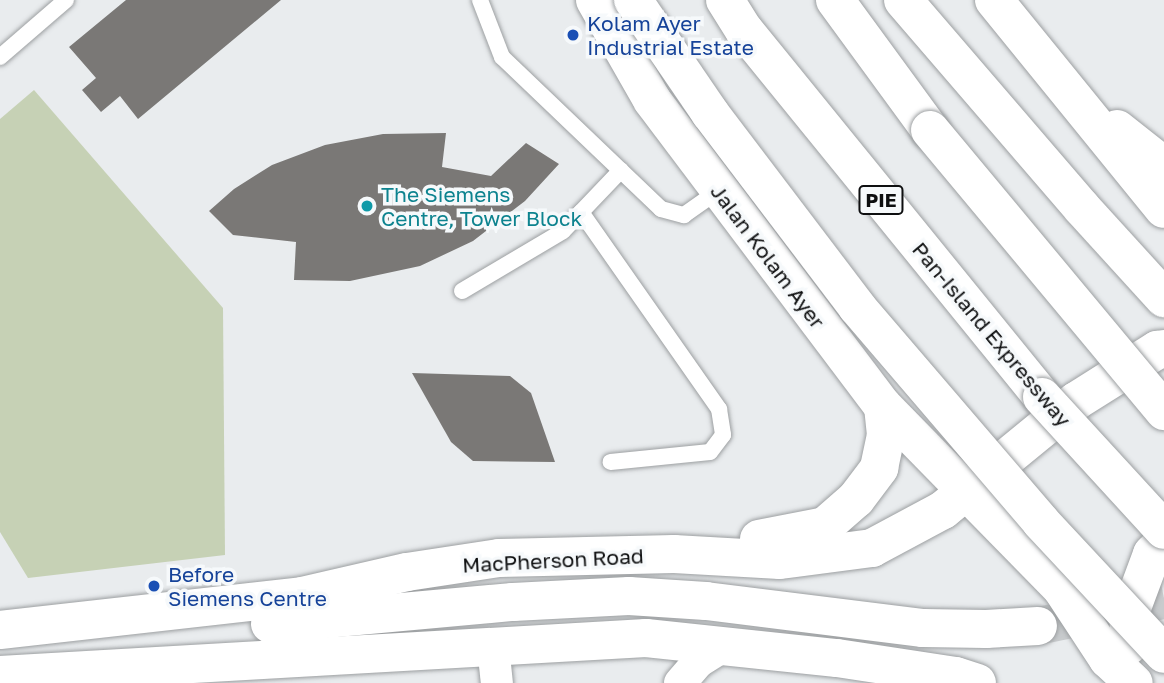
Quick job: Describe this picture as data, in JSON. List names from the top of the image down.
{
  "streets": {
    "main road": [
      "PIE",
      "Jalan Kolam Ayer",
      "Pan-Island Expressway",
      "MacPherson Road"
    ]
  },
  "crossings": [
    ["Jalan Kolam Ayer", "MacPherson Road"]
  ],
  "places": ["Kolam Ayer Industrial Estate", "The Siemens Centre, Tower Block", "Before Siemens Centre"]
}
